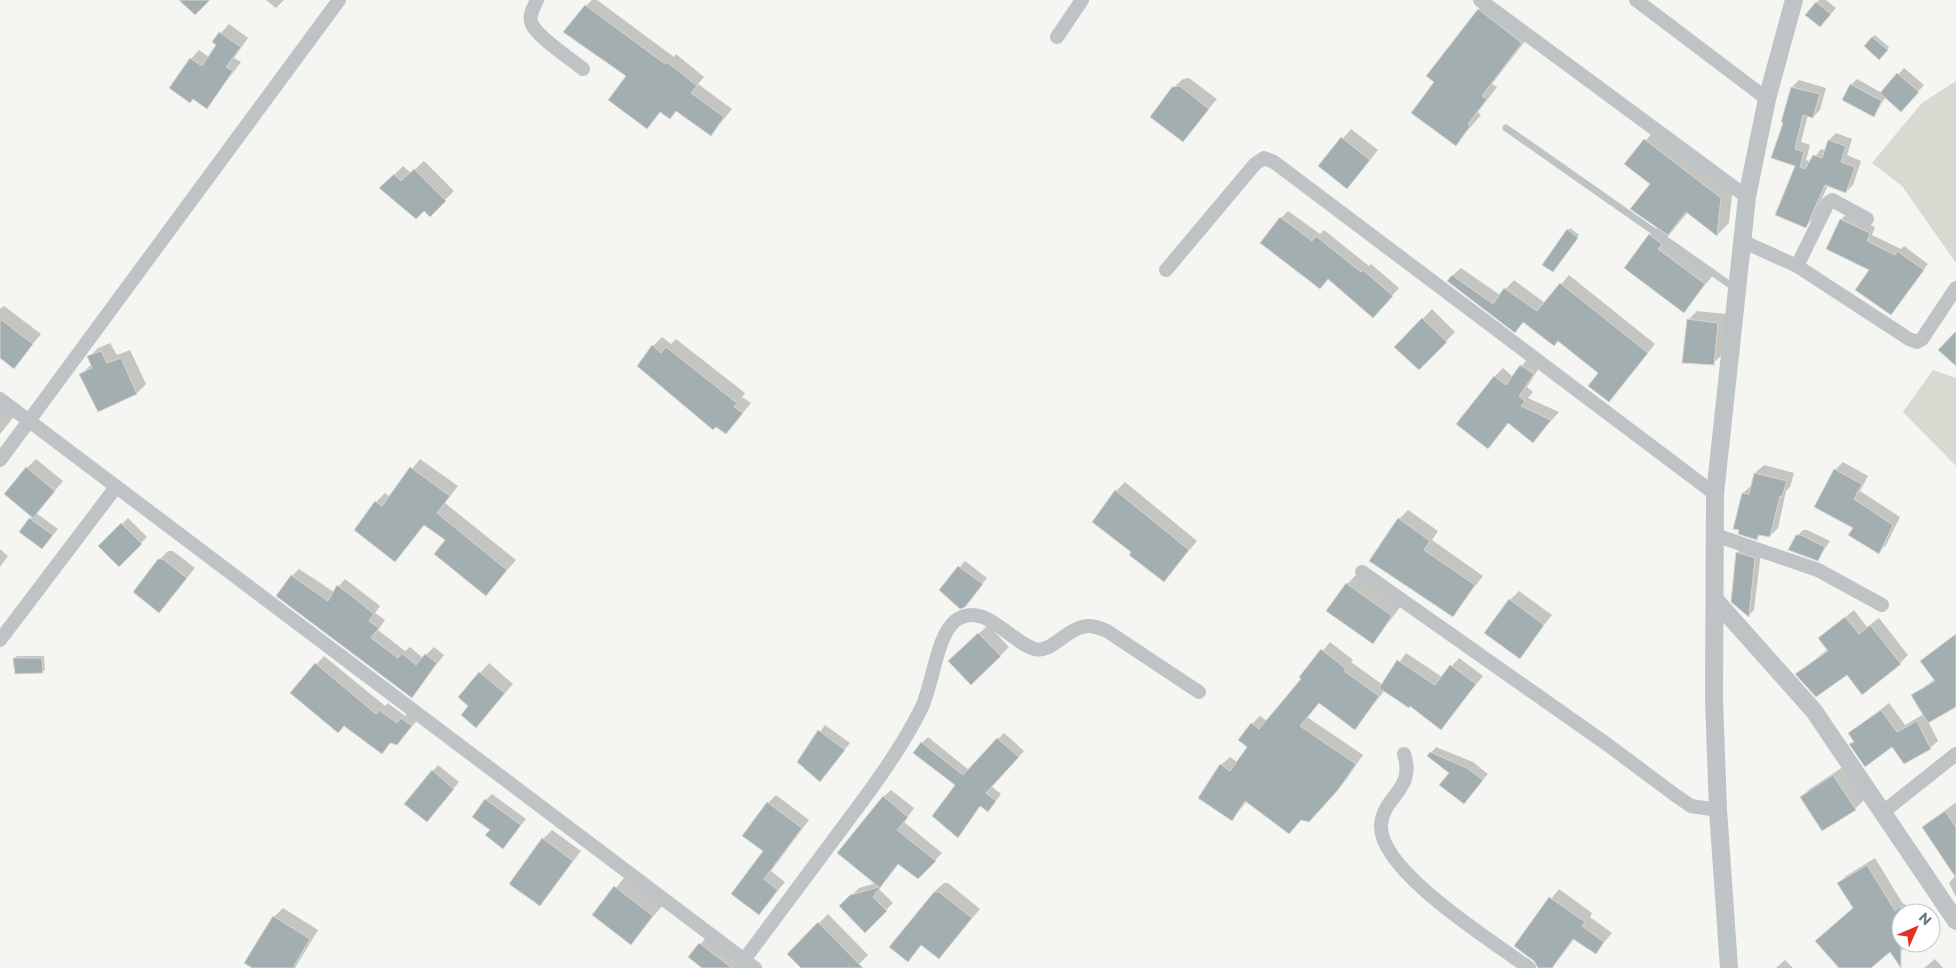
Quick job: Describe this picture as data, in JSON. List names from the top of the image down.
{
  "north": "top right"
}
